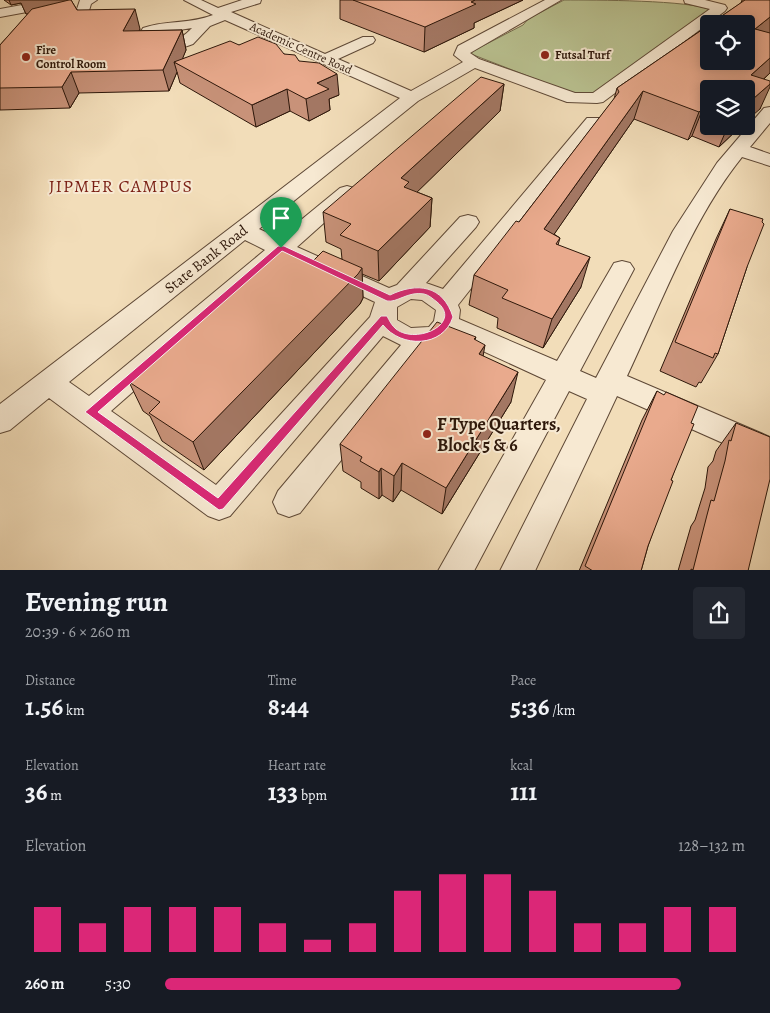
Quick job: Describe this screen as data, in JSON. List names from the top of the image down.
{
  "streets": {
    "street": ["Academic Centre Road", "State Bank Road"]
  },
  "crossings": [
    ["Academic Centre Road", "State Bank Road"]
  ],
  "districts": ["JIPMER CAMPUS"],
  "places": ["Futsal Turf", "Fire Control Room", "F Type Quarters, Block 5 & 6"],
  "page": {
    "heading": ["Evening run", "20:39 · 6 × 260 m"],
    "stats": [
      ["Distance", "1.56 km"],
      ["Time", "8:44"],
      ["Pace", "5:36 /km"],
      ["Elevation", "36 m"],
      ["Heart rate", "133 bpm"],
      ["kcal", "111"]
    ],
    "chart": ["Elevation", "128–132 m"],
    "list": [
      {
        "name": "260 m",
        "note": "5:30"
      }
    ]
  }
}
